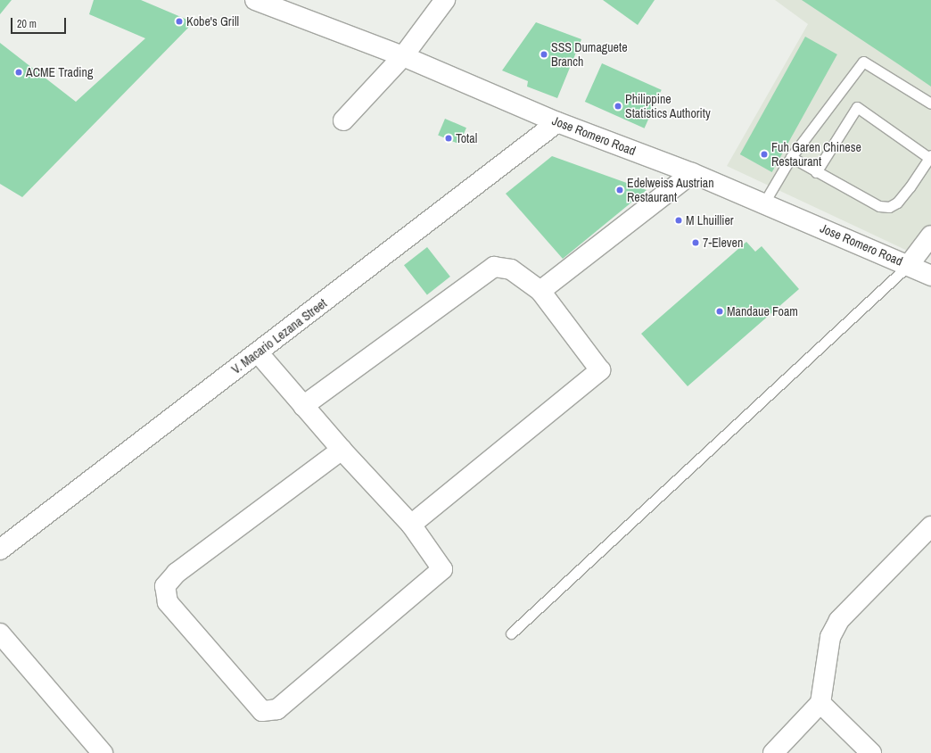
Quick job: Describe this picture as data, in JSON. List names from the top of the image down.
{
  "streets": {
    "street": ["Jose Romero Road", "V. Macario Lezana Street"]
  },
  "crossings": [
    ["Jose Romero Road", "V. Macario Lezana Street"]
  ],
  "places": [
    "Kobe's Grill",
    "SSS Dumaguete Branch",
    "ACME Trading",
    "Philippine Statistics Authority",
    "Total",
    "Fuh Garen Chinese Restaurant",
    "Edelweiss Austrian Restaurant",
    "M Lhuillier",
    "7-Eleven",
    "Mandaue Foam"
  ],
  "scale_bar": "20 m"
}
